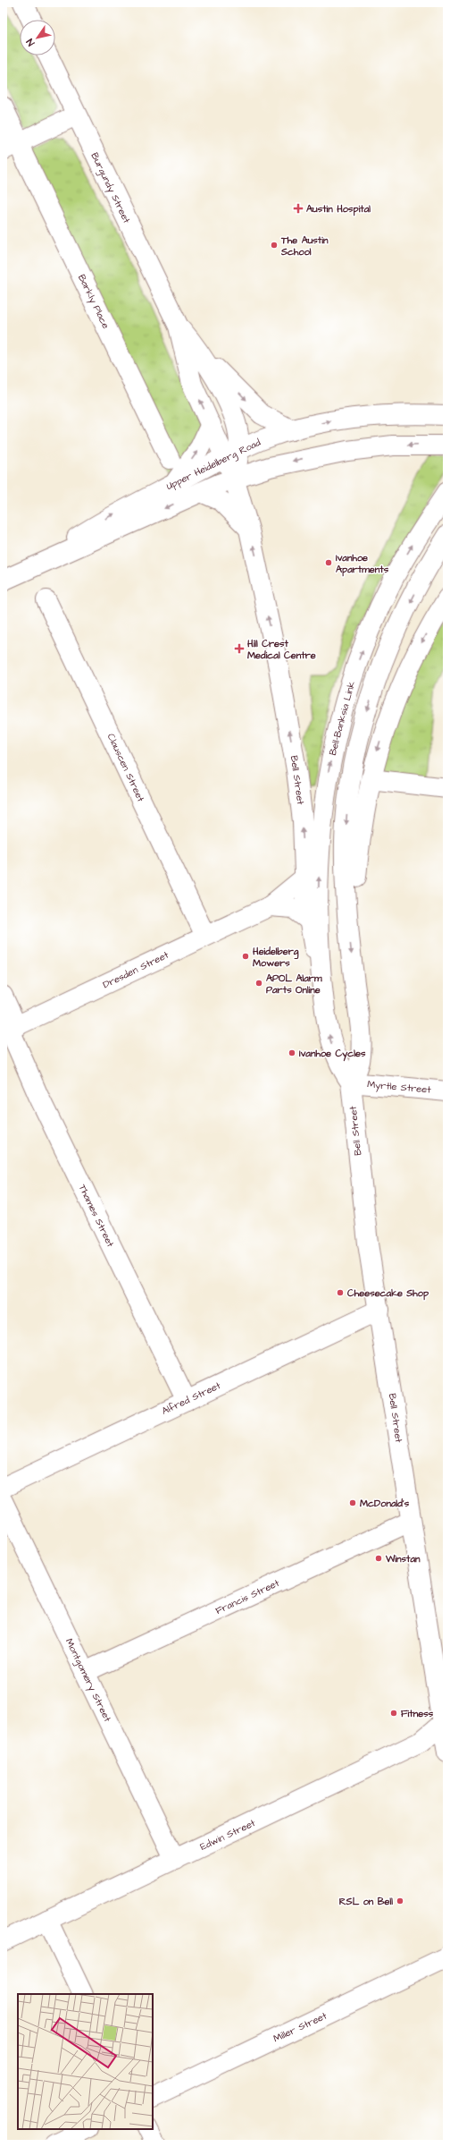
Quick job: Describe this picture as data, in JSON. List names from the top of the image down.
{
  "streets": {
    "main road": [
      "Burgundy Street",
      "Barkly Place",
      "Upper Heidelberg Road",
      "Bell–Banksia Link",
      "Clauscen Street",
      "Bell Street",
      "Dresden Street",
      "Myrtle Street",
      "Thames Street",
      "Alfred Street",
      "Francis Street",
      "Montgomery Street",
      "Edwin Street",
      "Miller Street"
    ]
  },
  "crossings": [
    ["Burgundy Street", "Upper Heidelberg Road"],
    ["Burgundy Street", "Bell Street"],
    ["Upper Heidelberg Road", "Bell Street"],
    ["Bell–Banksia Link", "Bell Street"],
    ["Clauscen Street", "Dresden Street"],
    ["Bell Street", "Dresden Street"],
    ["Bell Street", "Myrtle Street"],
    ["Bell Street", "Alfred Street"],
    ["Bell Street", "Francis Street"],
    ["Bell Street", "Edwin Street"],
    ["Dresden Street", "Thames Street"],
    ["Thames Street", "Alfred Street"],
    ["Francis Street", "Montgomery Street"],
    ["Montgomery Street", "Edwin Street"]
  ],
  "places": {
    "health": ["Austin Hospital", "Hill Crest Medical Centre"],
    "other": [
      "The Austin School",
      "Ivanhoe Apartments",
      "Heidelberg Mowers",
      "APOL Alarm Parts Online",
      "Ivanhoe Cycles",
      "Cheesecake Shop",
      "McDonald's",
      "Winstan",
      "Fitness",
      "RSL on Bell"
    ]
  },
  "north": "bottom left"
}
